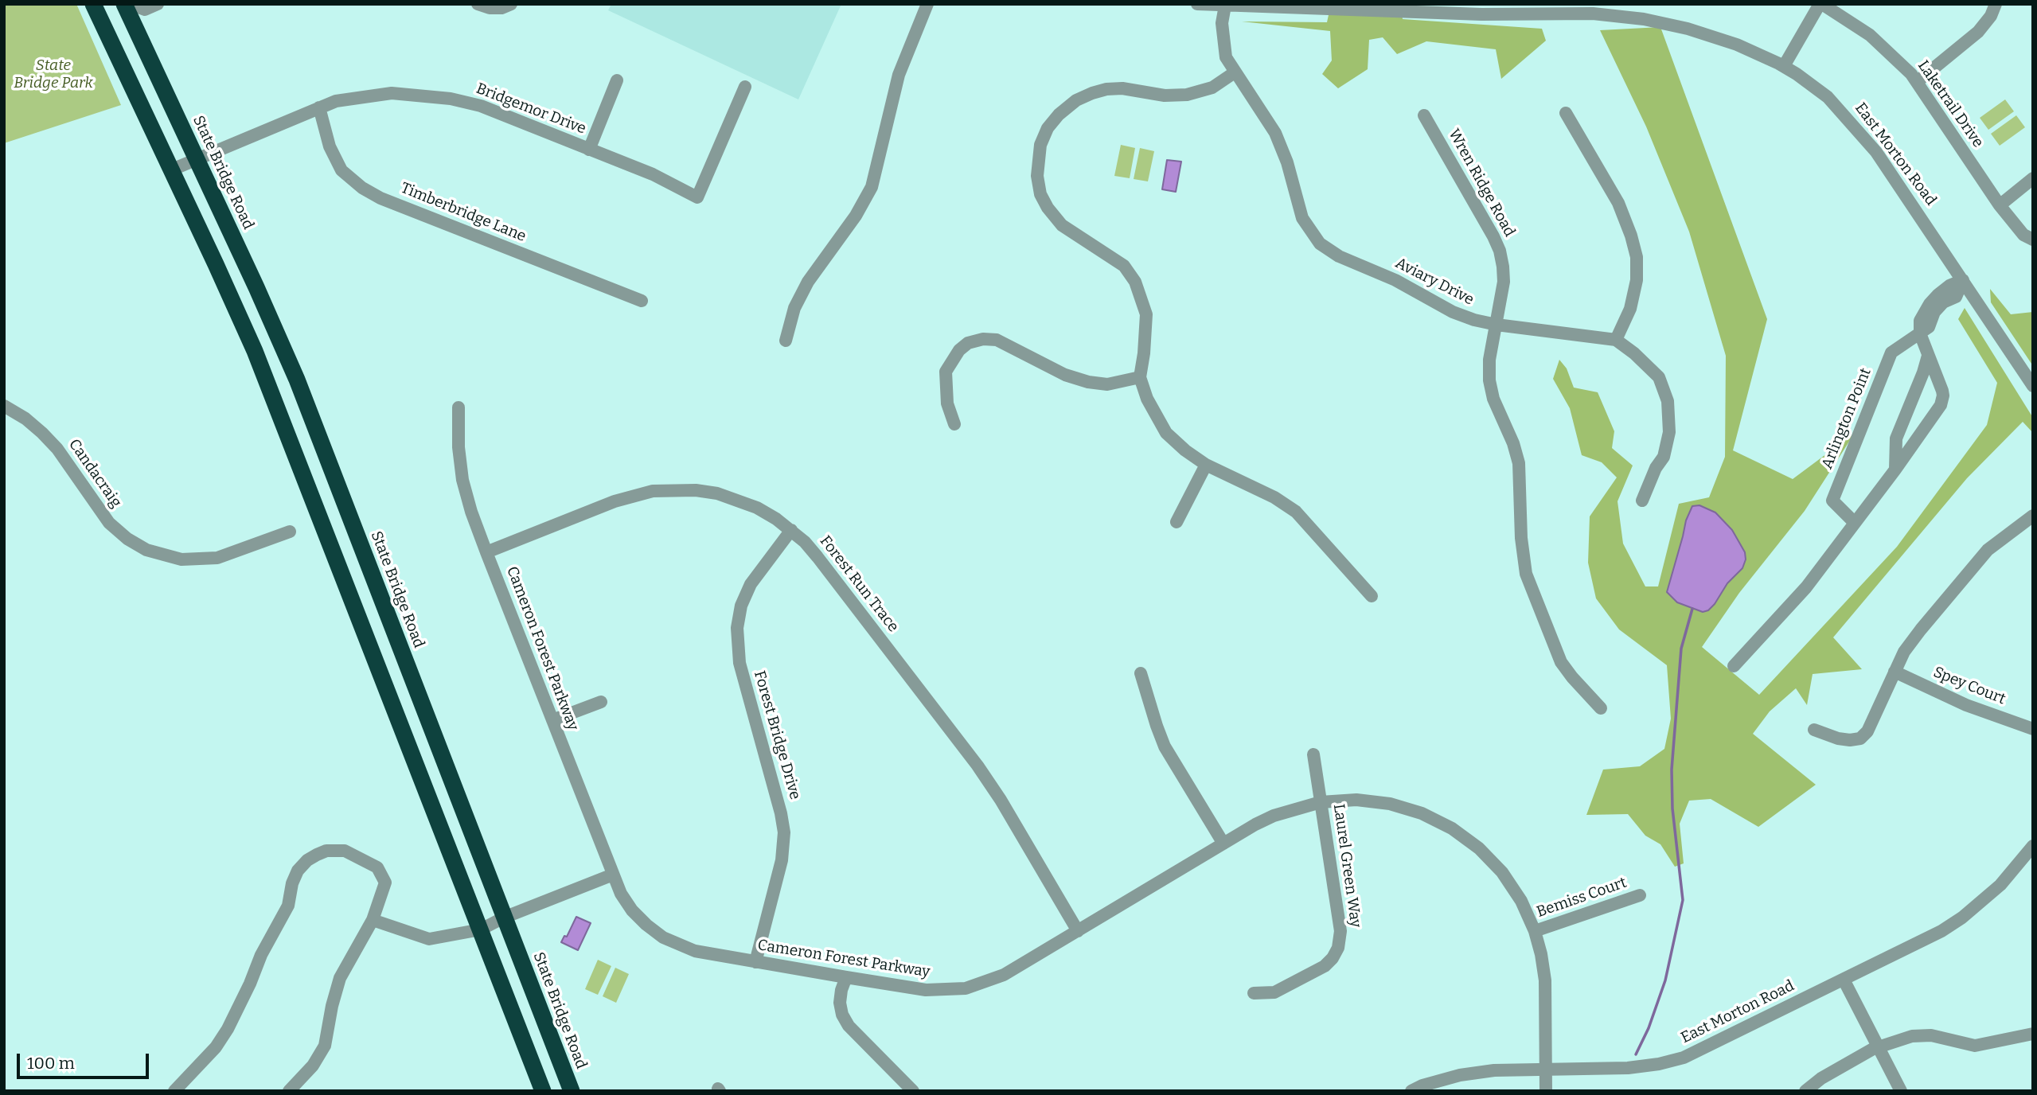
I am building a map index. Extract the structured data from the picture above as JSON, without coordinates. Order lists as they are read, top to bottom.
{
  "streets": {
    "highway": ["State Bridge Road"],
    "street": [
      "Laketrail Drive",
      "Bridgemor Drive",
      "East Morton Road",
      "Wren Ridge Road",
      "Timberbridge Lane",
      "Aviary Drive",
      "Arlington Point",
      "Candacraig",
      "Forest Run Trace",
      "Cameron Forest Parkway",
      "Spey Court",
      "Forest Bridge Drive",
      "Laurel Green Way",
      "Bemiss Court"
    ]
  },
  "crossings": [
    ["Bridgemor Drive", "State Bridge Road"],
    ["Bridgemor Drive", "Timberbridge Lane"],
    ["East Morton Road", "Aviary Drive"],
    ["East Morton Road", "Cameron Forest Parkway"],
    ["Wren Ridge Road", "Aviary Drive"],
    ["Forest Run Trace", "Cameron Forest Parkway"],
    ["Forest Run Trace", "Forest Bridge Drive"],
    ["Cameron Forest Parkway", "Forest Bridge Drive"],
    ["Cameron Forest Parkway", "Laurel Green Way"],
    ["Cameron Forest Parkway", "Bemiss Court"]
  ],
  "parks": ["State Bridge Park"],
  "scale_bar": "100 m"
}
